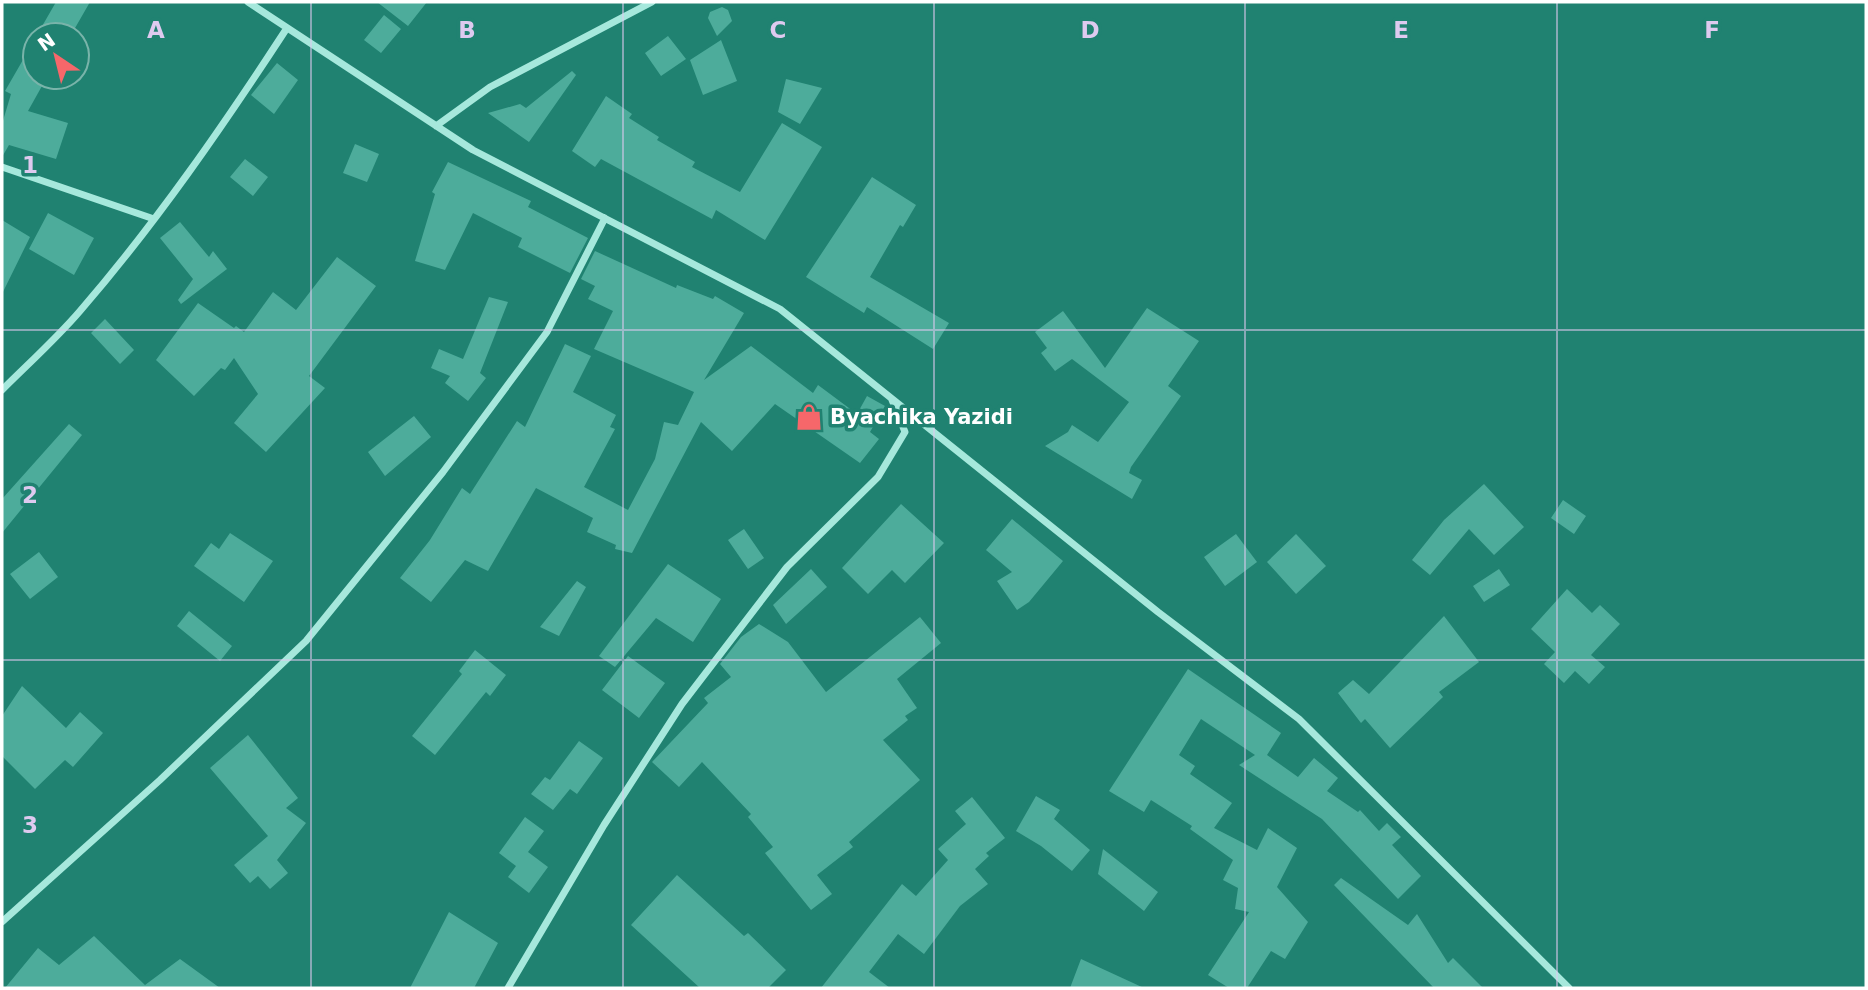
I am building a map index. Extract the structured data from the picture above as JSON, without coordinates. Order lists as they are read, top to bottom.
{
  "places": {
    "shop": ["Byachika Yazidi"]
  },
  "north": "top left",
  "grid": {
    "columns": [
      "A",
      "B",
      "C",
      "D",
      "E",
      "F"
    ],
    "rows": ["1", "2", "3"]
  }
}
